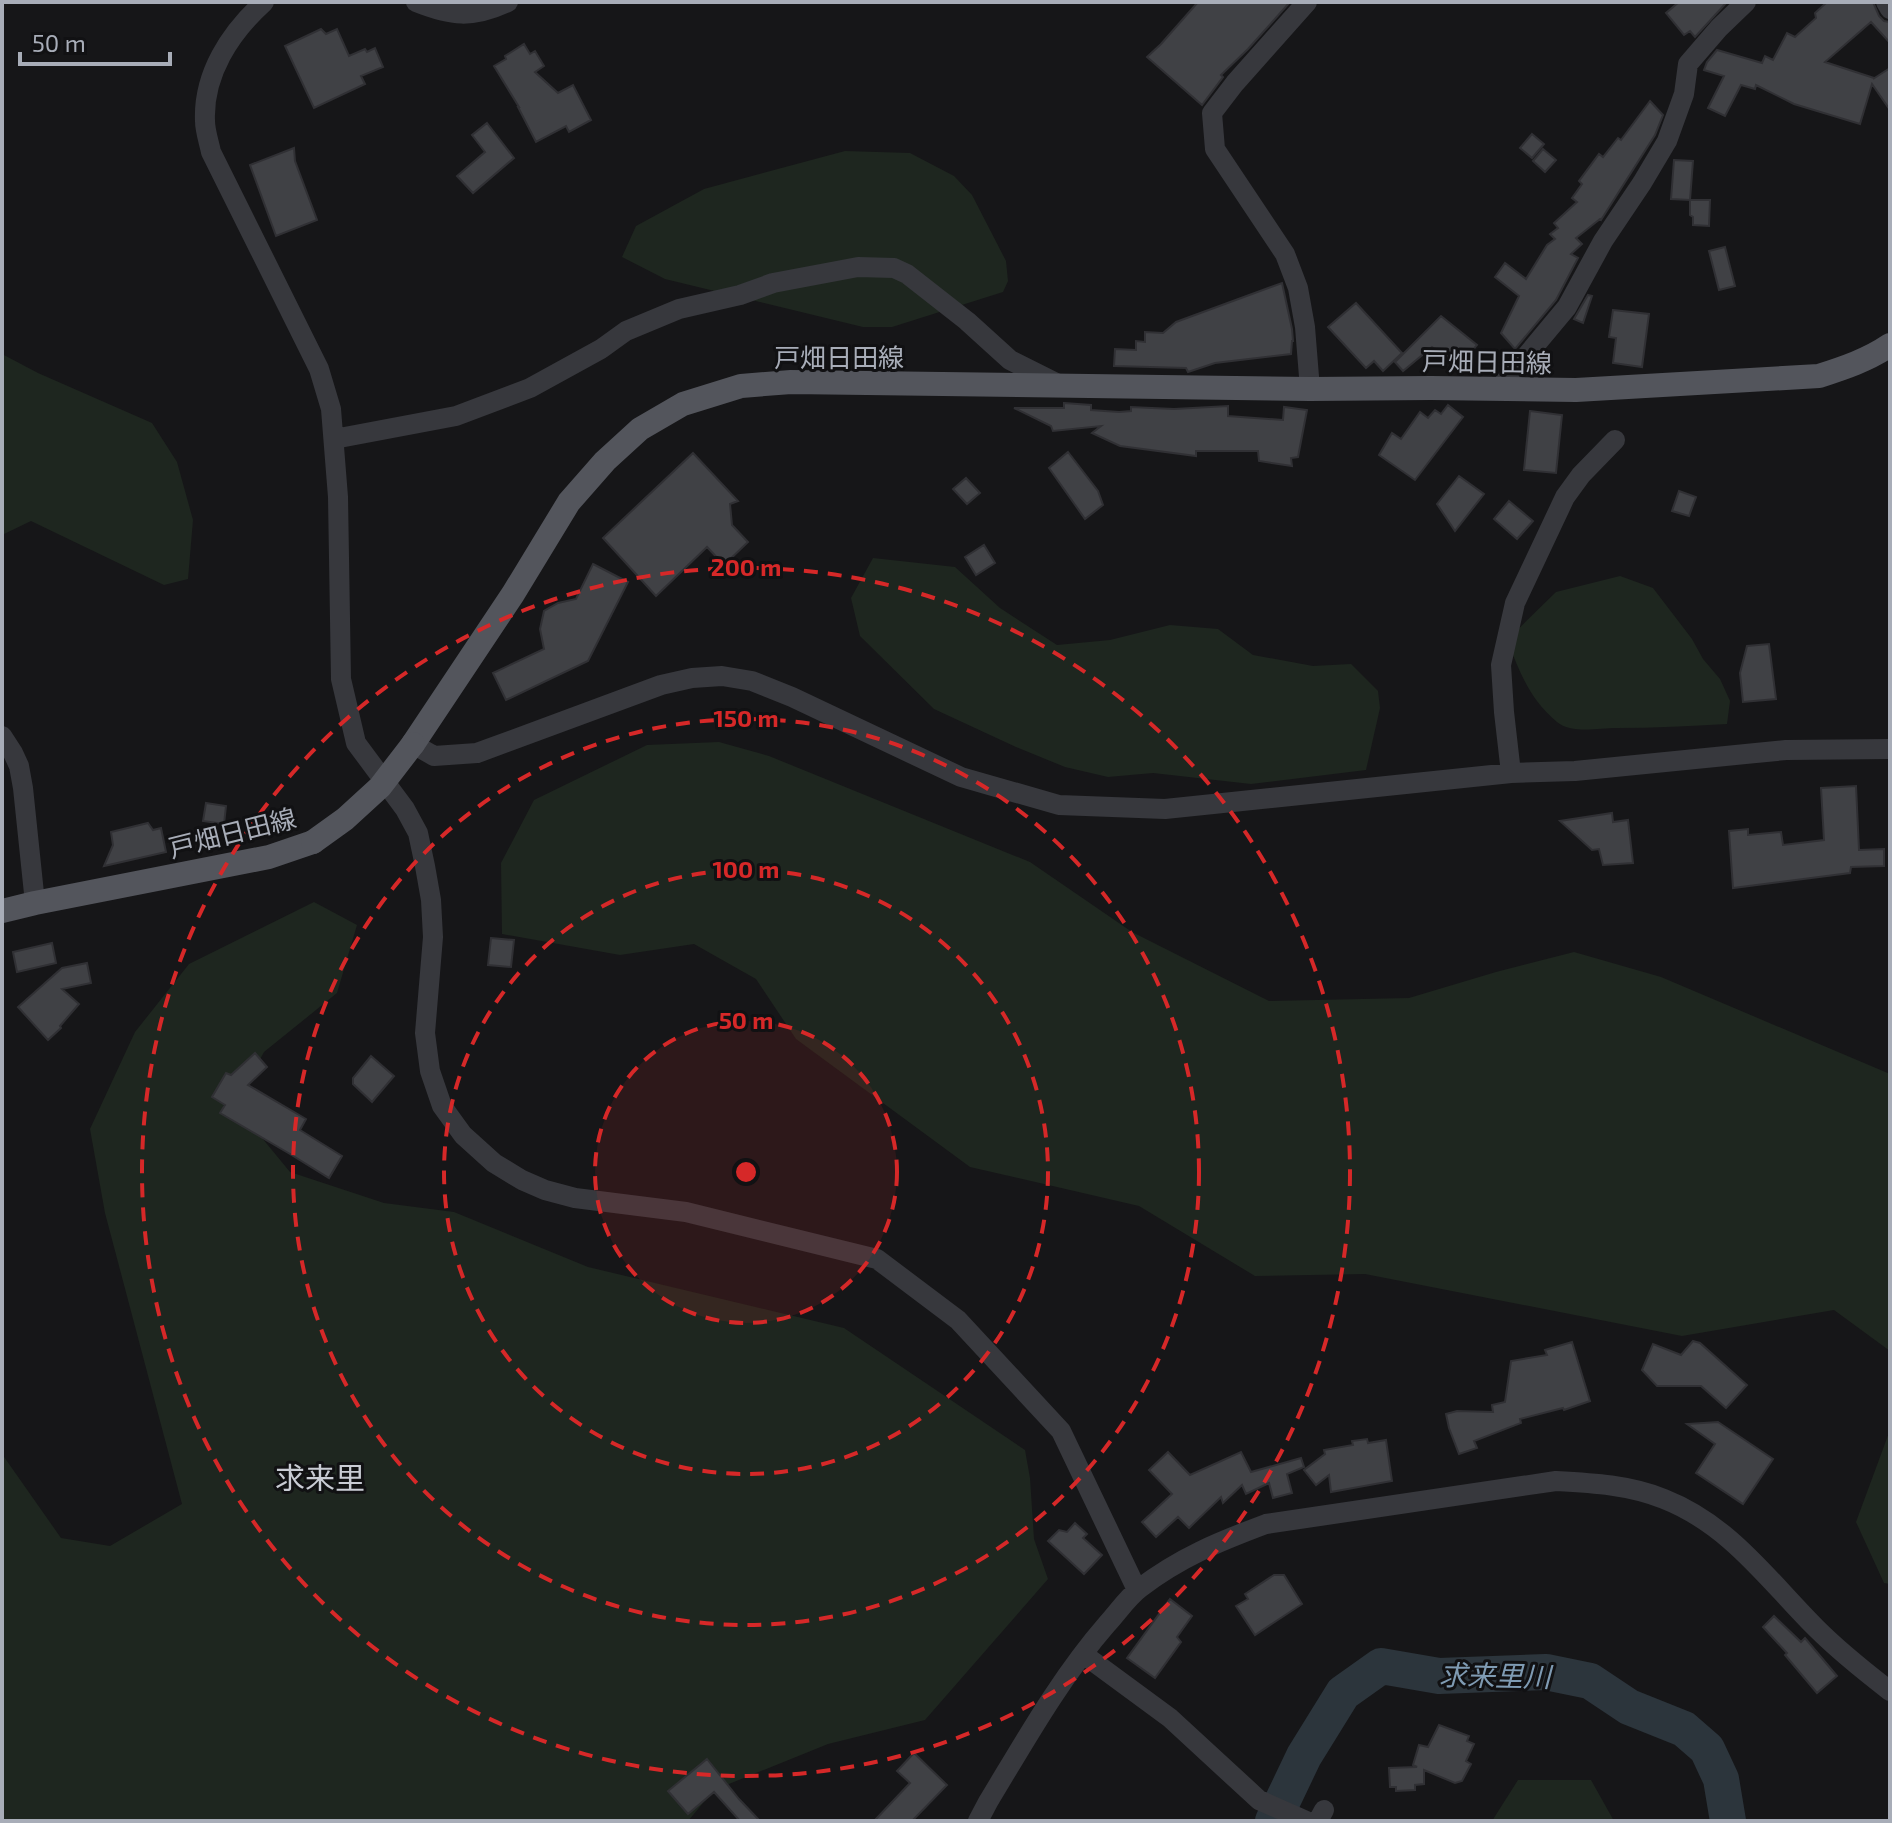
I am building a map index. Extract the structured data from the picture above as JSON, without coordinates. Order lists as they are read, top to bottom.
{
  "streets": {
    "main road": ["戸畑日田線"]
  },
  "districts": ["求来里"],
  "water": ["求来里川"],
  "scale_bar": "50 m",
  "rings": [
    "200 m",
    "150 m",
    "100 m",
    "50 m"
  ]
}
